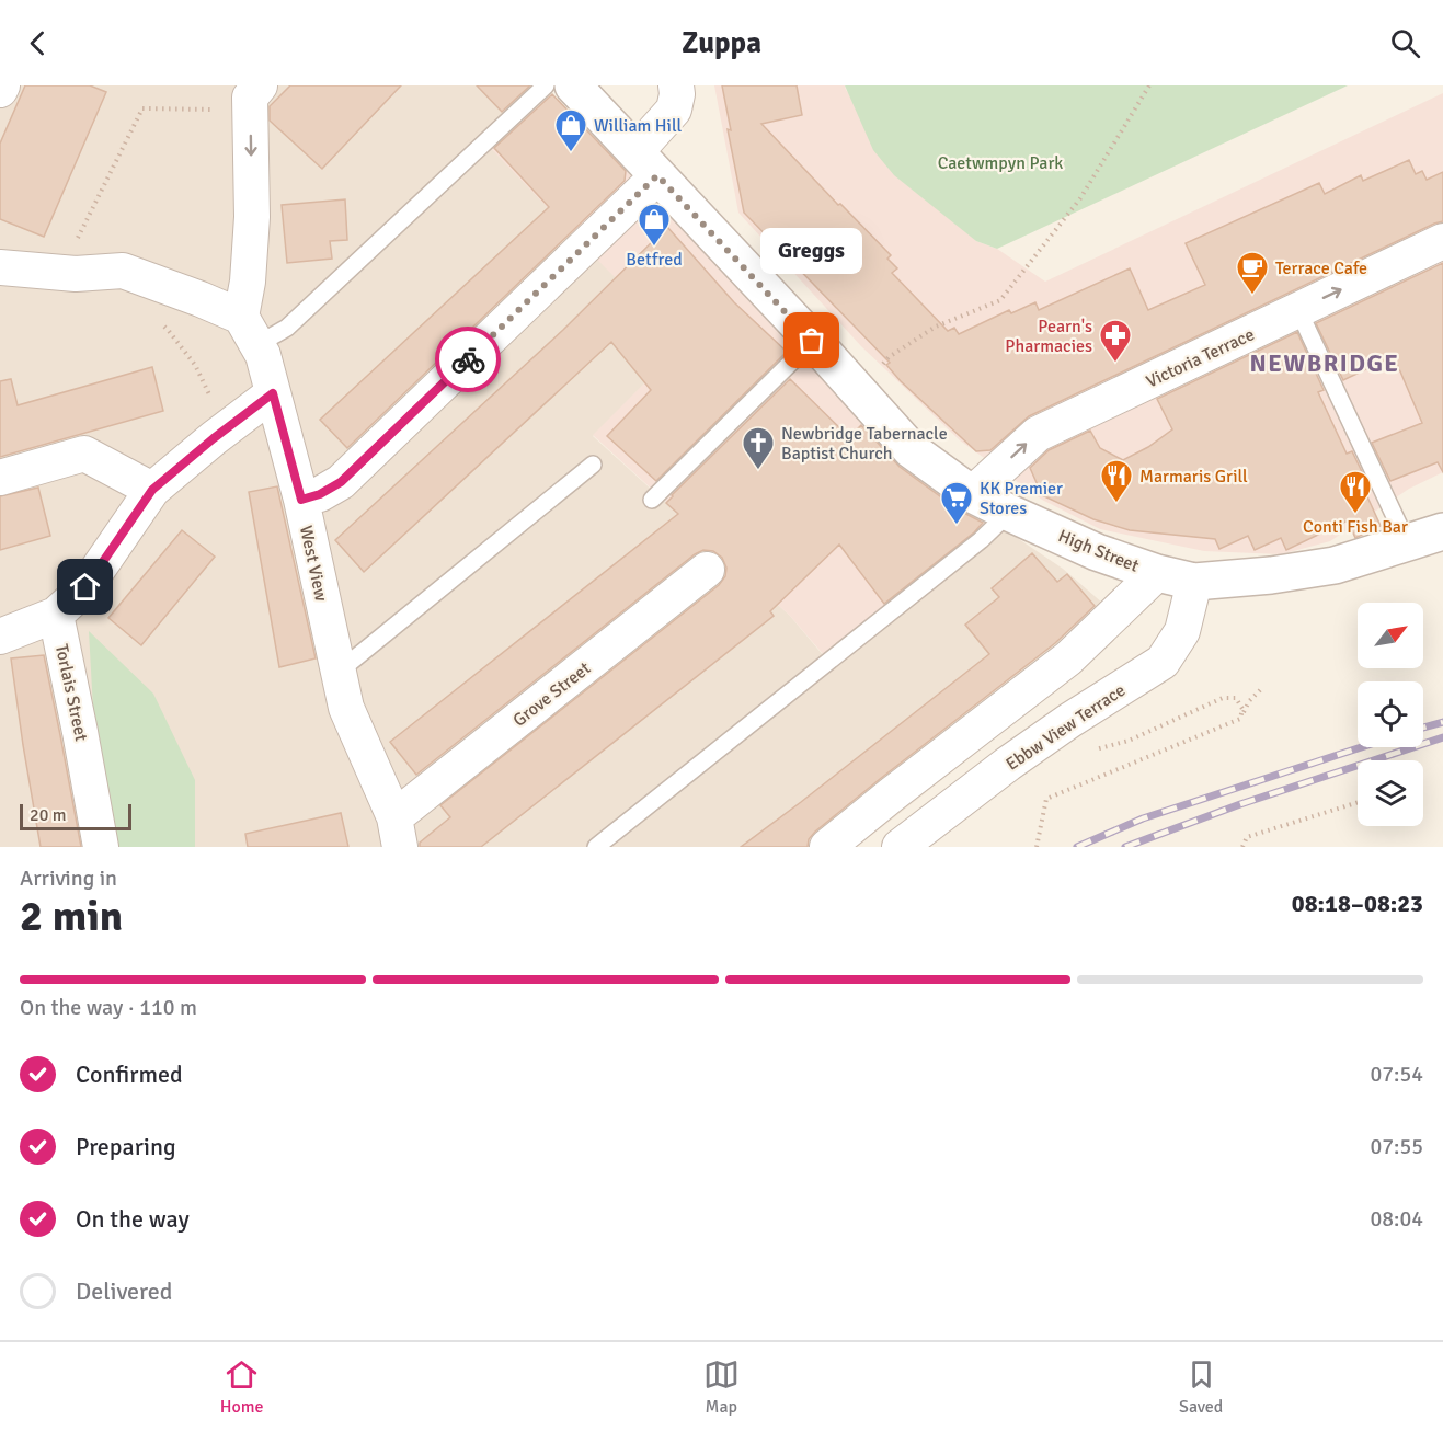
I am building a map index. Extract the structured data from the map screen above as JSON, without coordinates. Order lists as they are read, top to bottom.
{
  "streets": {
    "street": [
      "Victoria Terrace",
      "High Street",
      "West View",
      "Torlais Street",
      "Grove Street",
      "Ebbw View Terrace"
    ]
  },
  "crossings": [
    ["Victoria Terrace", "High Street"],
    ["High Street", "Ebbw View Terrace"],
    ["West View", "Grove Street"]
  ],
  "one_way": ["Victoria Terrace"],
  "districts": ["NEWBRIDGE"],
  "parks": ["Caetwmpyn Park"],
  "places": {
    "shop": ["William Hill", "Betfred"],
    "cafe": ["Terrace Cafe"],
    "other": ["Greggs"],
    "pharmacy": ["Pearn's Pharmacies"],
    "church": ["Newbridge Tabernacle Baptist Church"],
    "restaurant": ["Marmaris Grill", "Conti Fish Bar"],
    "supermarket": ["KK Premier Stores"]
  },
  "scale_bar": "20 m",
  "north": "top right",
  "page": {
    "header": "Zuppa",
    "bubble": "Greggs",
    "scale": "20 m",
    "heading": ["2 min", "Arriving in", "08:18–08:23"],
    "bar": "On the way · 110 m",
    "list": [
      ["Confirmed", "07:54"],
      ["Preparing", "07:55"],
      ["On the way", "08:04"],
      "Delivered"
    ],
    "tabs": ["Home", "Map", "Saved"]
  }
}
